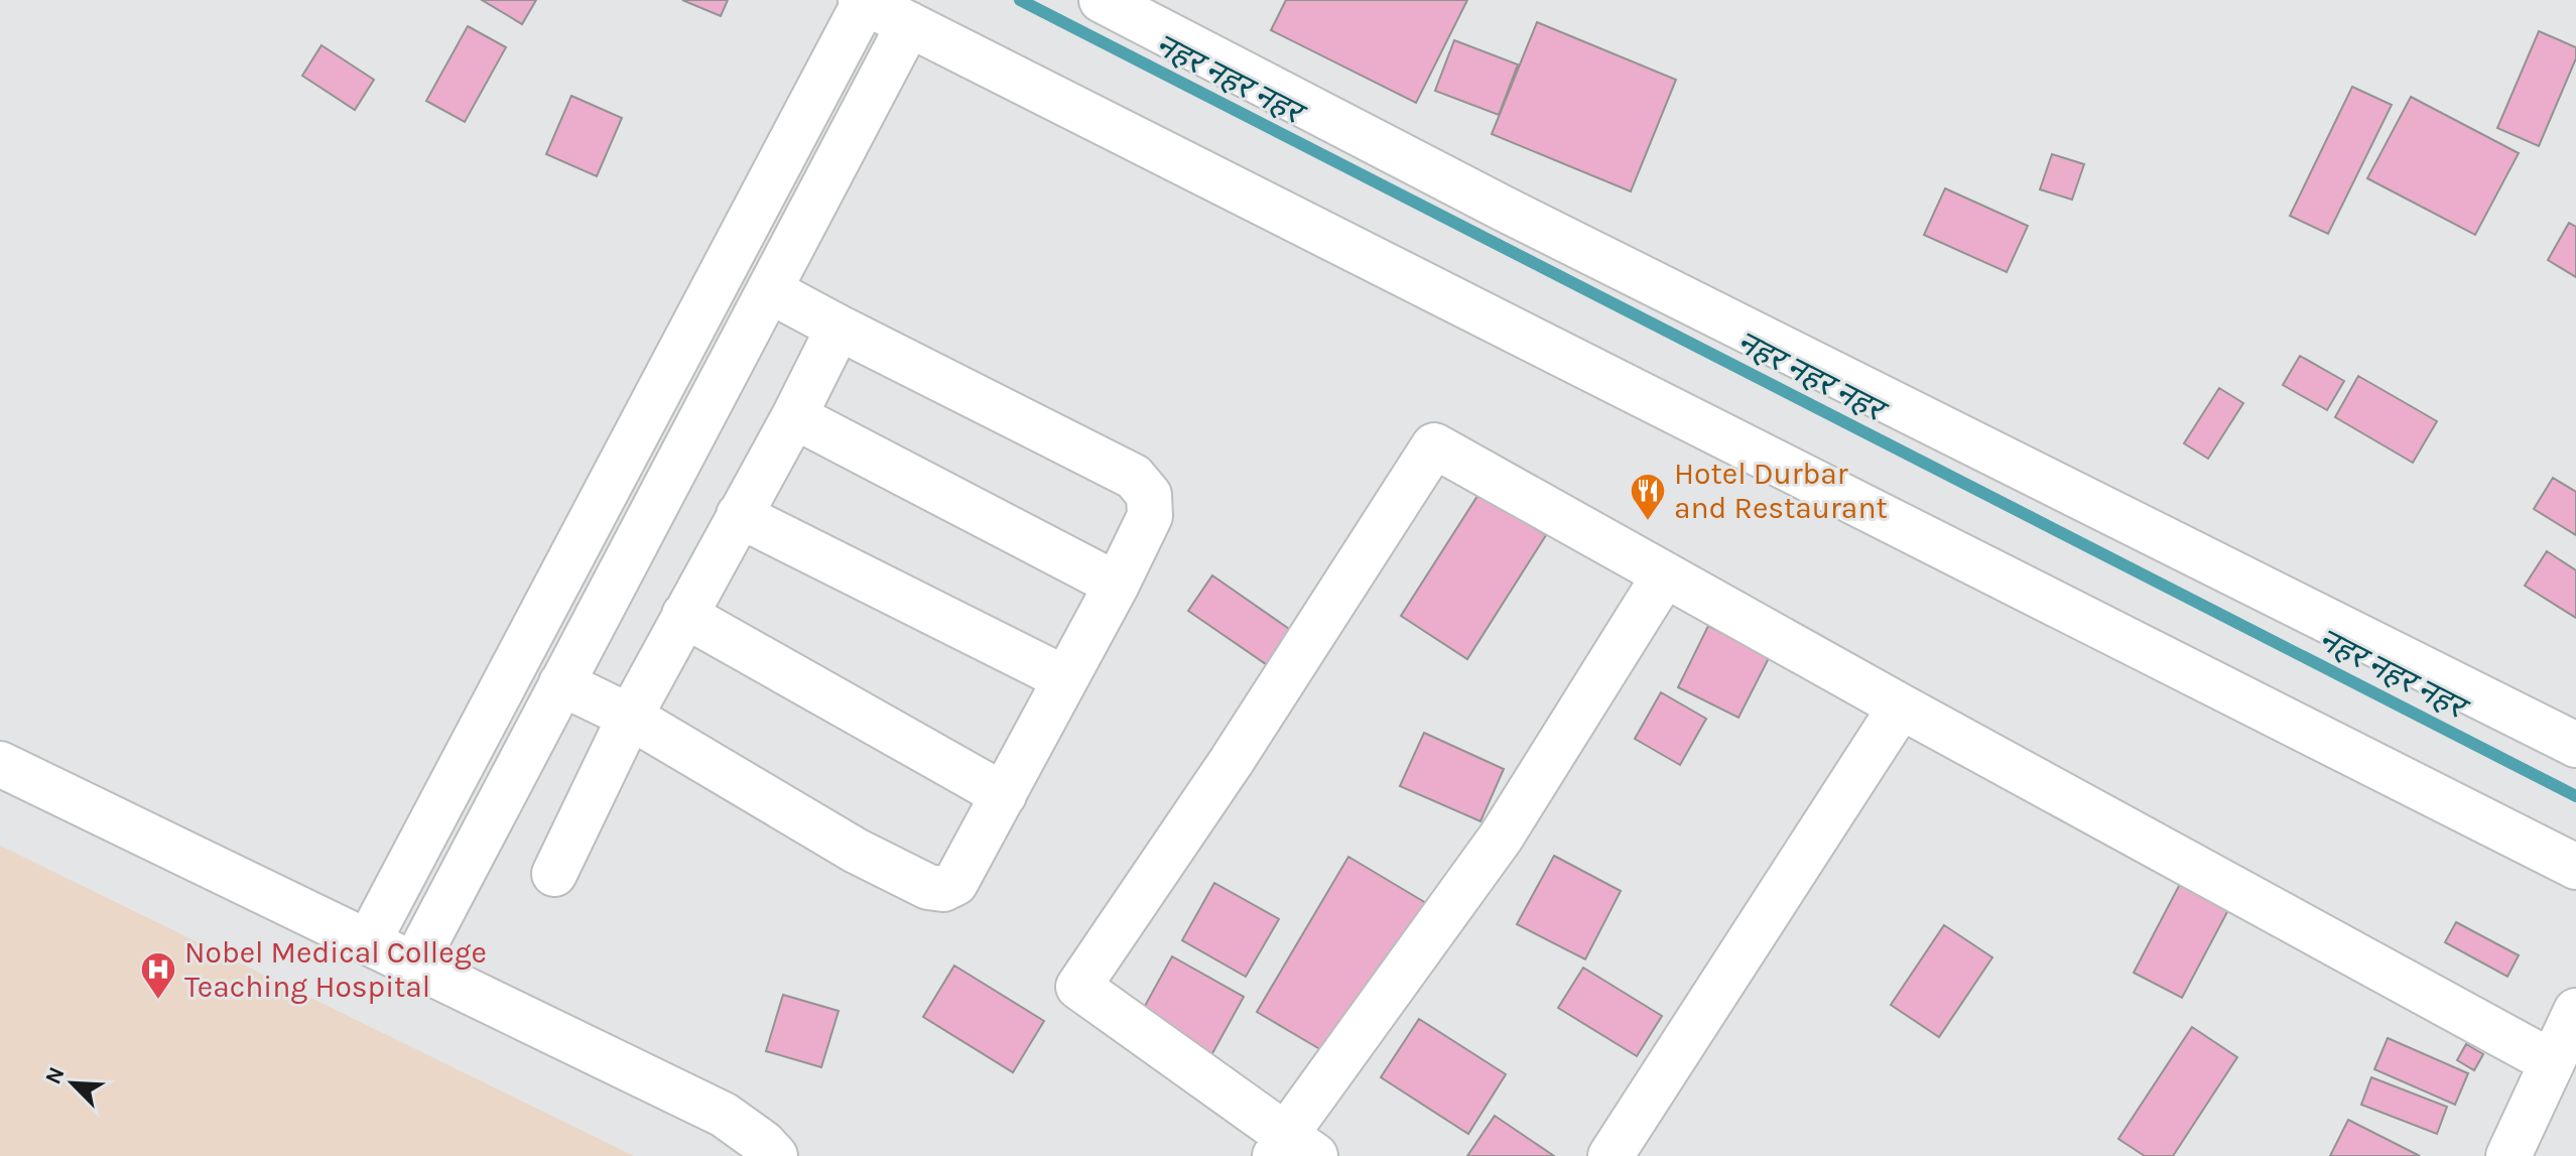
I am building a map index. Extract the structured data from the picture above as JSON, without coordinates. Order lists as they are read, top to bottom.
{
  "water": ["नहर नहर नहर"],
  "places": {
    "restaurant": ["Hotel Durbar and Restaurant"],
    "hospital": ["Nobel Medical College Teaching Hospital"]
  },
  "north": "top left"
}
